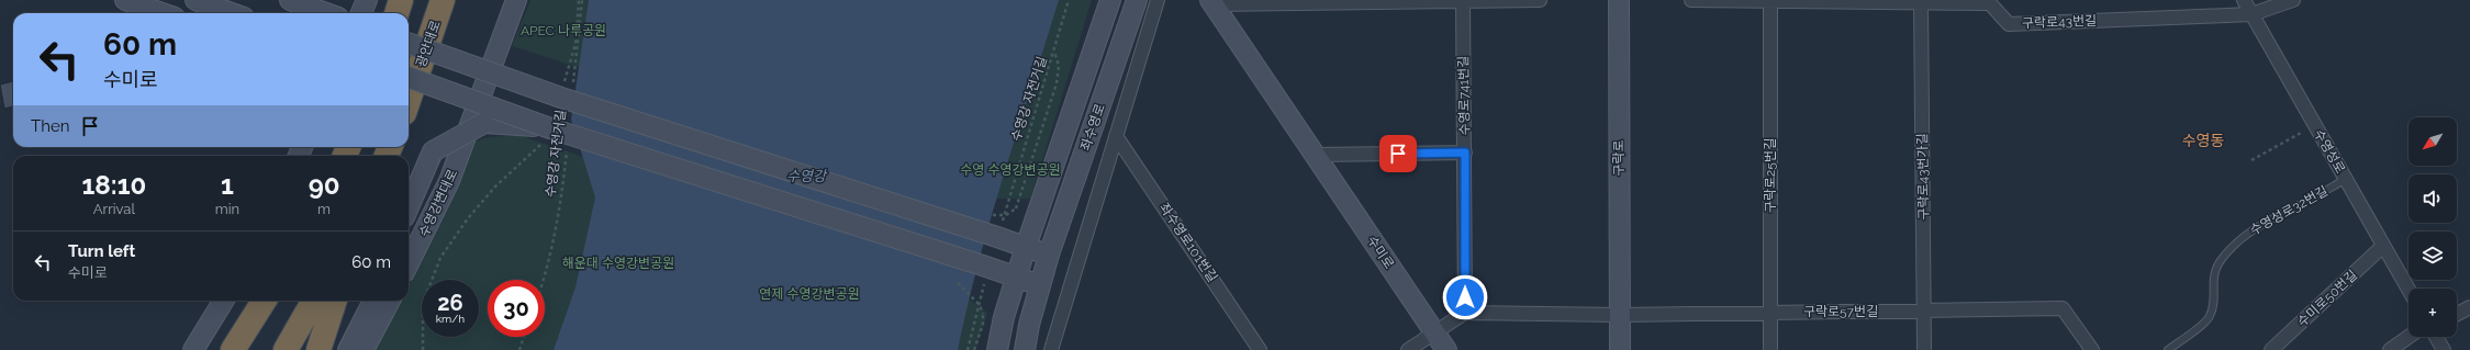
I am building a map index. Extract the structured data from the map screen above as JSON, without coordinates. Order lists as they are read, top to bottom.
{
  "streets": {
    "highway": ["광안대로"],
    "main road": [
      "좌수영로",
      "구락로",
      "수영강변대로",
      "수미로"
    ],
    "street": [
      "구락로43번길",
      "수영로741번길",
      "수영성로",
      "구락로25번길",
      "구락로43번가길",
      "좌수영로101번길",
      "수미로50번길",
      "구락로57번길"
    ],
    "lane": ["수영성로32번길"],
    "path": ["수영강 자전거길"]
  },
  "crossings": [
    ["구락로43번길", "수영성로"],
    ["구락로43번길", "구락로25번길"],
    ["구락로43번길", "구락로43번가길"],
    ["수영성로", "수영성로32번길"],
    ["수영성로", "수미로50번길"],
    ["구락로", "구락로57번길"],
    ["구락로25번길", "구락로57번길"],
    ["구락로43번가길", "구락로57번길"]
  ],
  "districts": ["수영동"],
  "water": ["수영강"],
  "parks": [
    "APEC 나루공원",
    "수영 수영강변공원",
    "해운대 수영강변공원",
    "연제 수영강변공원"
  ],
  "north": "bottom left",
  "page": {
    "turn": ["60 m", "수미로"],
    "then": "Then",
    "map_buttons": "+",
    "eta": [
      "18:10",
      "Arrival",
      "1",
      "min",
      "90",
      "m"
    ],
    "list": [
      {
        "name": "Turn left",
        "note": "수미로",
        "value": "60 m"
      }
    ],
    "speed": "26 km/h",
    "limit": "30"
  }
}
